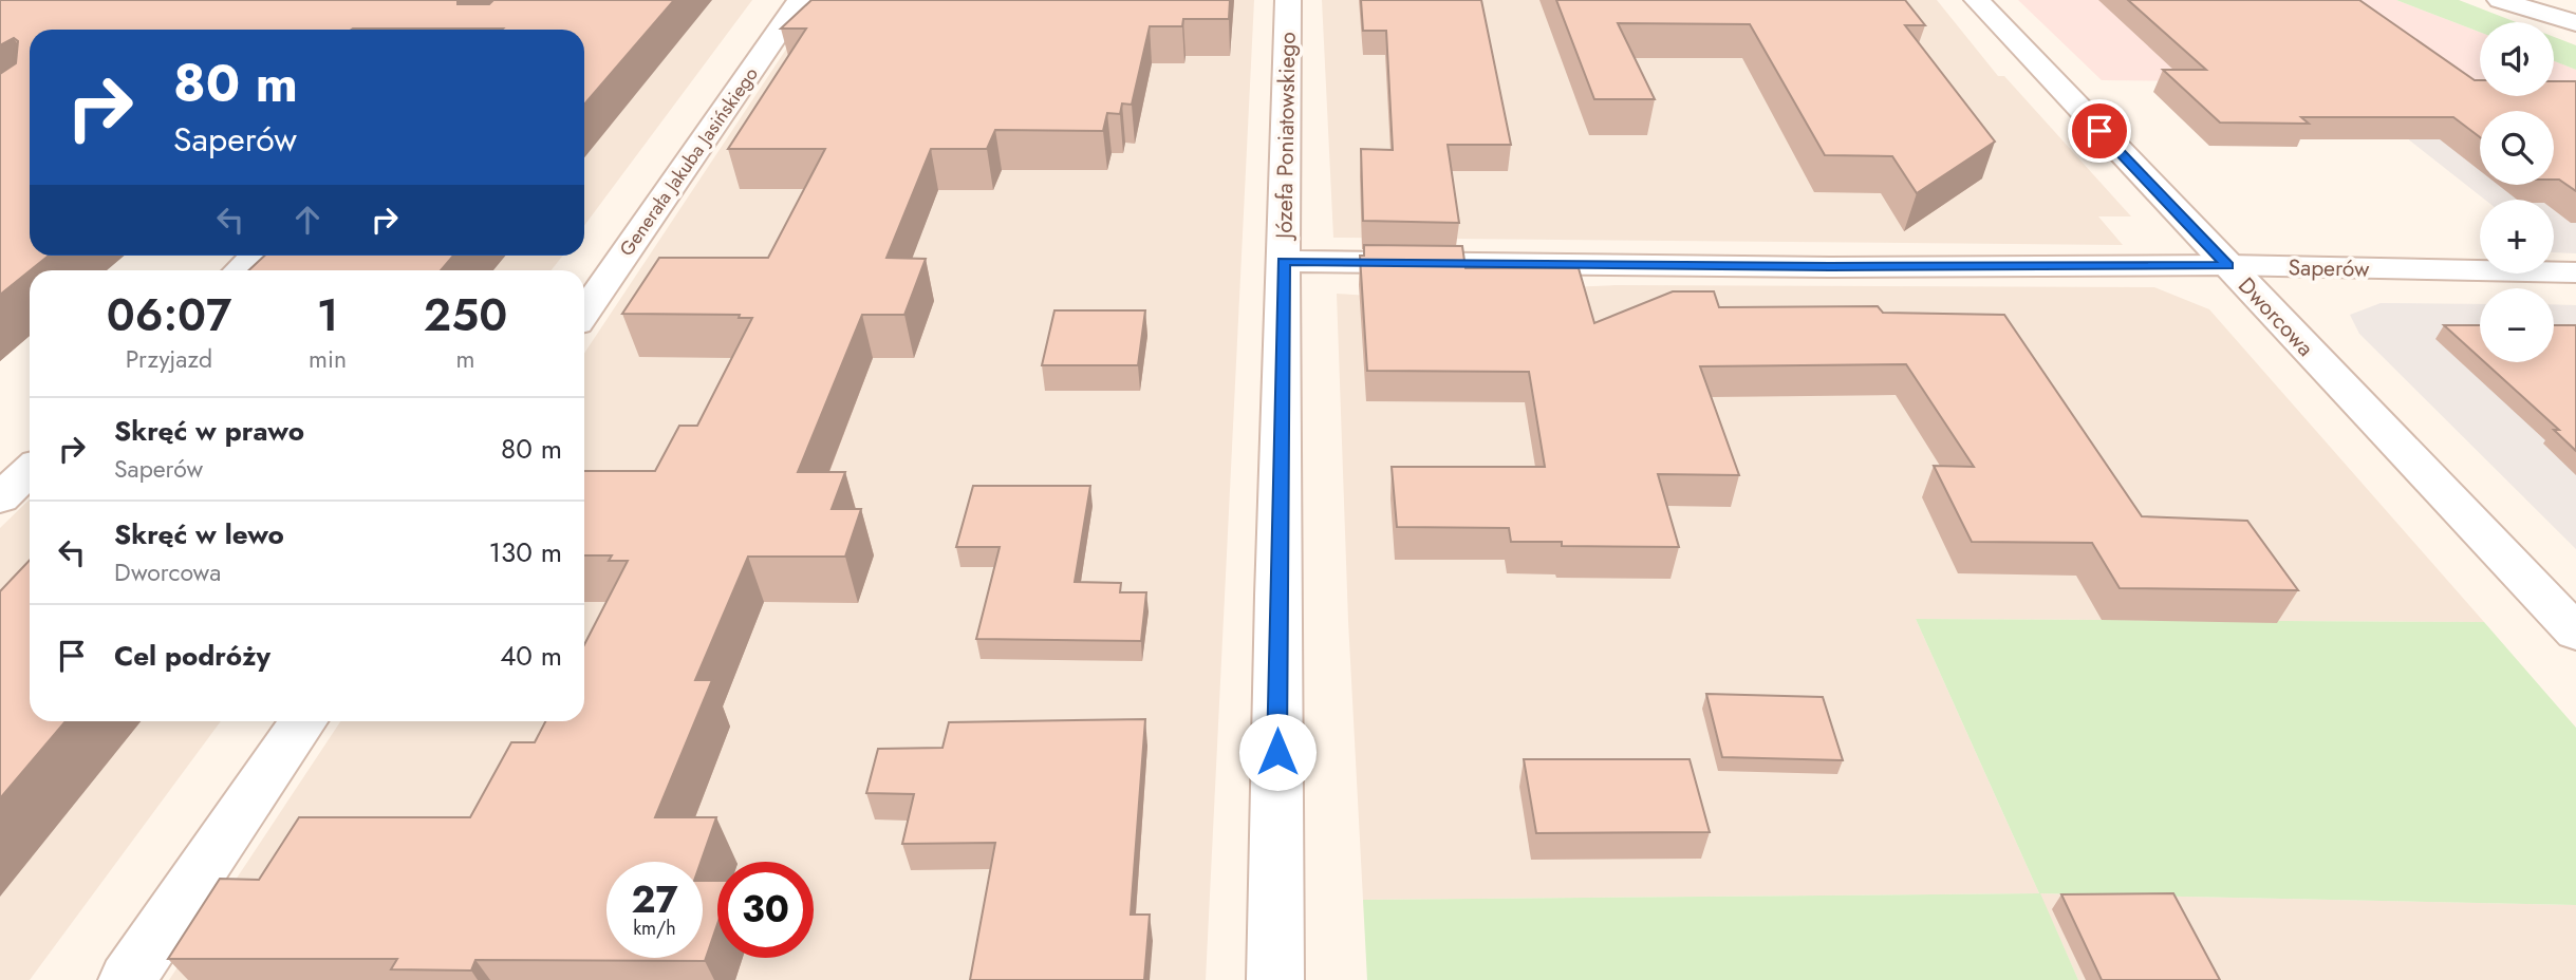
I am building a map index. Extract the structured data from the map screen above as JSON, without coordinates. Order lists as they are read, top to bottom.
{
  "streets": {
    "street": [
      "Józefa Poniatowskiego",
      "Generała Jakuba Jasińskiego",
      "Saperów",
      "Dworcowa"
    ]
  },
  "crossings": [
    ["Józefa Poniatowskiego", "Saperów"],
    ["Saperów", "Dworcowa"]
  ],
  "page": {
    "map_buttons": ["+", "−"],
    "turn": ["80 m", "Saperów"],
    "eta": [
      "06:07",
      "Przyjazd",
      "1",
      "min",
      "250",
      "m"
    ],
    "list": [
      {
        "name": "Skręć w prawo",
        "note": "Saperów",
        "value": "80 m"
      },
      {
        "name": "Skręć w lewo",
        "note": "Dworcowa",
        "value": "130 m"
      },
      {
        "name": "Cel podróży",
        "value": "40 m"
      }
    ],
    "speed": "27 km/h",
    "limit": "30"
  }
}
